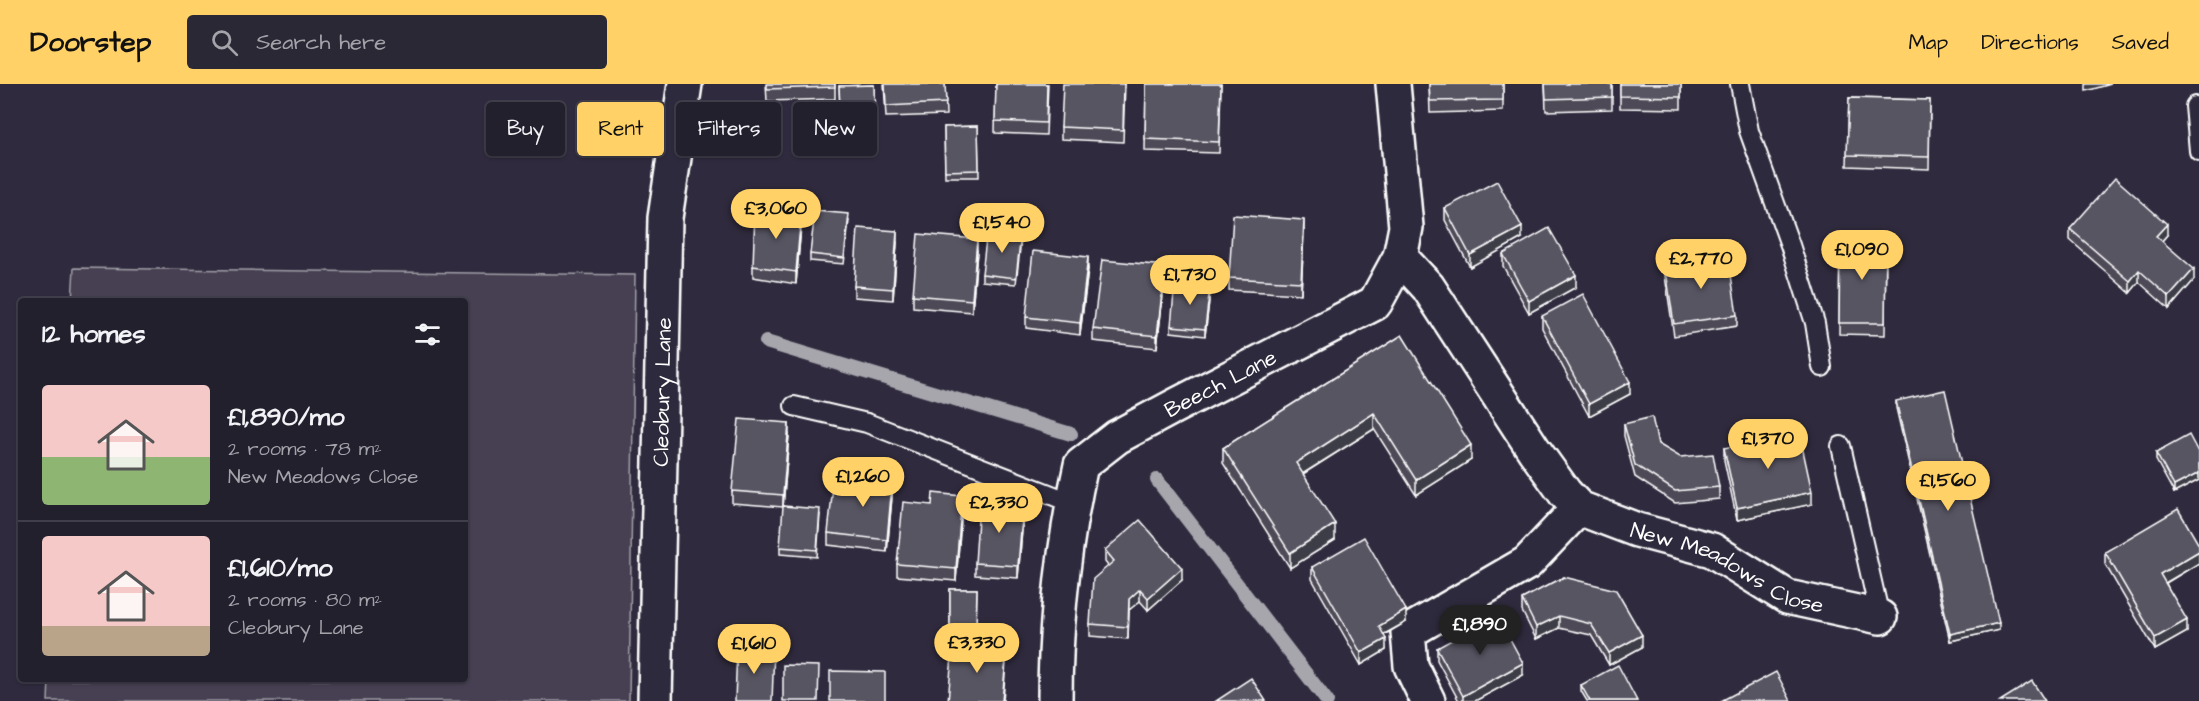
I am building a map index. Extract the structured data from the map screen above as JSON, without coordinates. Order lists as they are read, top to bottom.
{
  "streets": {
    "street": ["Beech Lane", "Cleobury Lane", "New Meadows Close"]
  },
  "crossings": [
    ["Beech Lane", "New Meadows Close"]
  ],
  "page": {
    "header": "Doorstep",
    "search": "Search here",
    "nav": ["Map", "Directions", "Saved"],
    "chip": [
      "Buy",
      "Rent",
      "Filters",
      "New"
    ],
    "price": [
      "£3,060",
      "£1,540",
      "£1,090",
      "£2,770",
      "£1,730",
      "£1,370",
      "£1,260",
      "£1,560",
      "£2,330",
      "£1,890",
      "£3,330",
      "£1,610"
    ],
    "heading": "12 homes",
    "list": [
      {
        "name": "£1,890/mo",
        "note": "2 rooms · 78 m² · New Meadows Close"
      },
      {
        "name": "£1,610/mo",
        "note": "2 rooms · 80 m² · Cleobury Lane"
      }
    ]
  }
}
